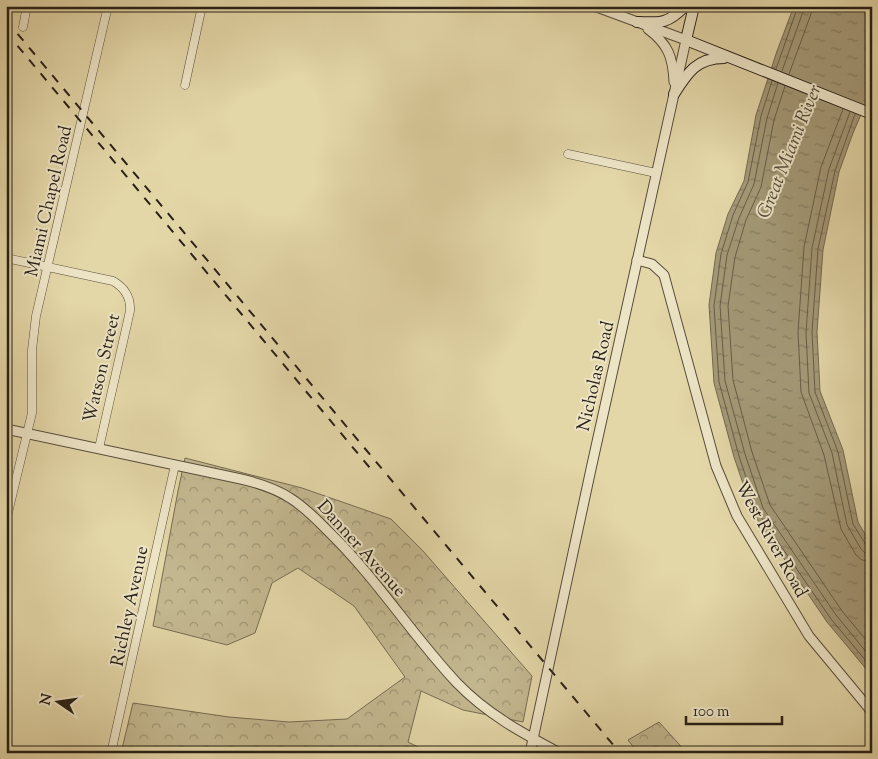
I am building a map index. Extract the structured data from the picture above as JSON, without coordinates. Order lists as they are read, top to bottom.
{
  "streets": {
    "main road": ["Nicholas Road"],
    "street": [
      "Miami Chapel Road",
      "Watson Street",
      "West River Road",
      "Danner Avenue",
      "Richley Avenue"
    ]
  },
  "crossings": [
    ["Miami Chapel Road", "Watson Street"],
    ["Miami Chapel Road", "Danner Avenue"],
    ["Watson Street", "Danner Avenue"],
    ["Nicholas Road", "West River Road"],
    ["Nicholas Road", "Danner Avenue"],
    ["Danner Avenue", "Richley Avenue"]
  ],
  "water": ["Great Miami River"],
  "scale_bar": "100 m",
  "north": "left"
}
